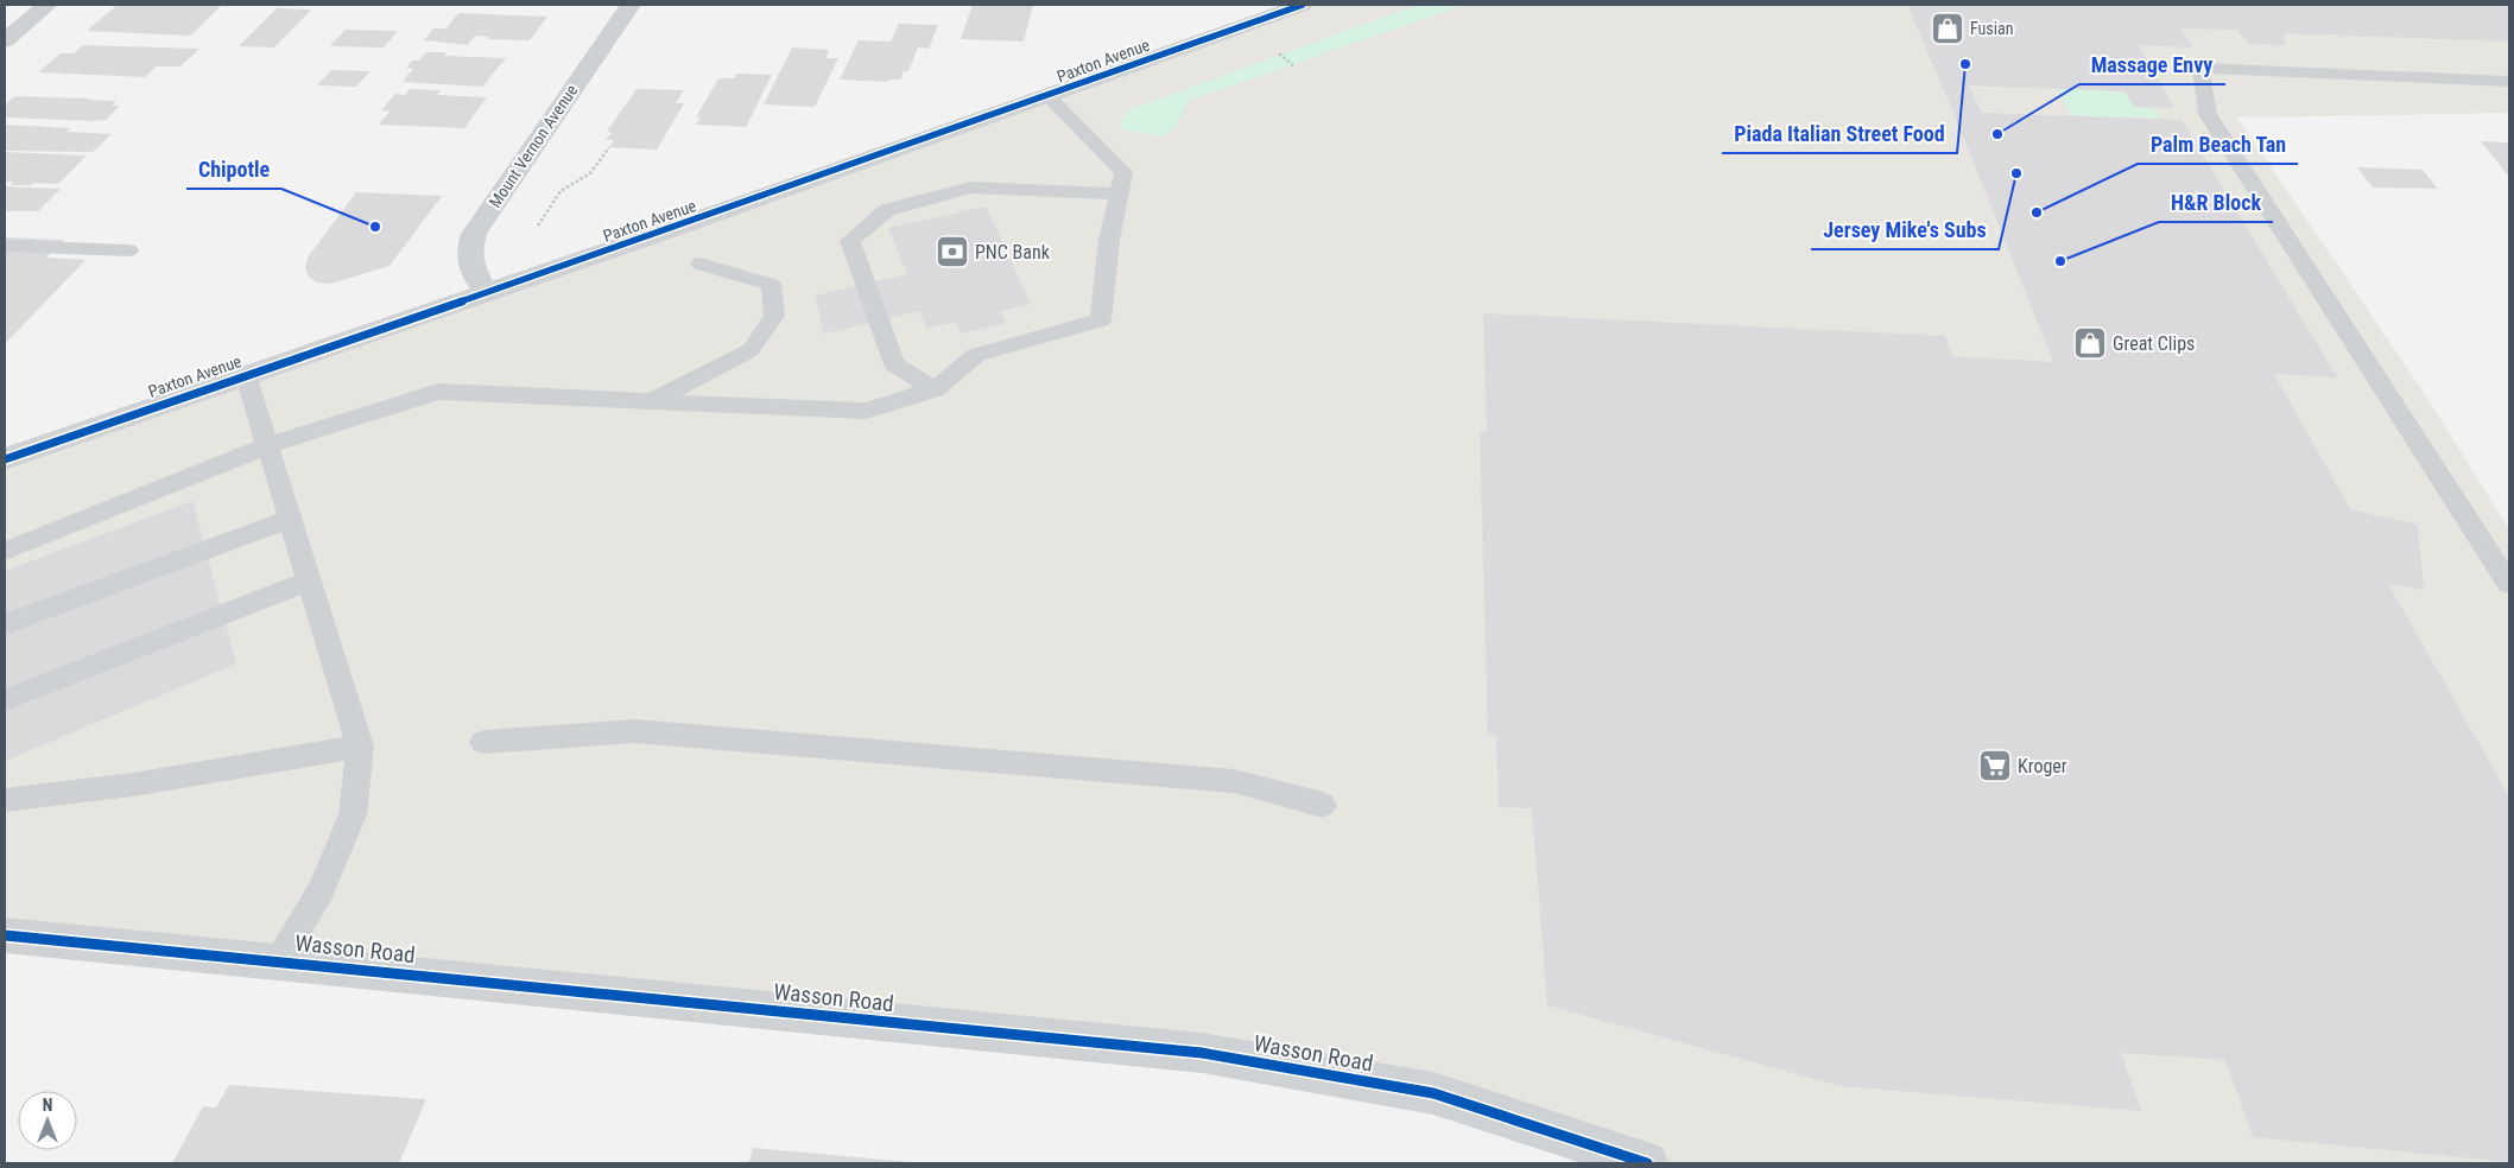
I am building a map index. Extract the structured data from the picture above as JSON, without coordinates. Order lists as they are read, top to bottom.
{
  "streets": {
    "street": ["Paxton Avenue", "Mount Vernon Avenue", "Wasson Road"]
  },
  "crossings": [
    ["Paxton Avenue", "Mount Vernon Avenue"]
  ],
  "places": {
    "shop": ["Fusian", "Great Clips"],
    "other": [
      "Piada Italian Street Food",
      "Massage Envy",
      "Jersey Mike's Subs",
      "Palm Beach Tan",
      "Chipotle",
      "H&R Block"
    ],
    "bank": ["PNC Bank"],
    "supermarket": ["Kroger"]
  },
  "north": "top"
}
